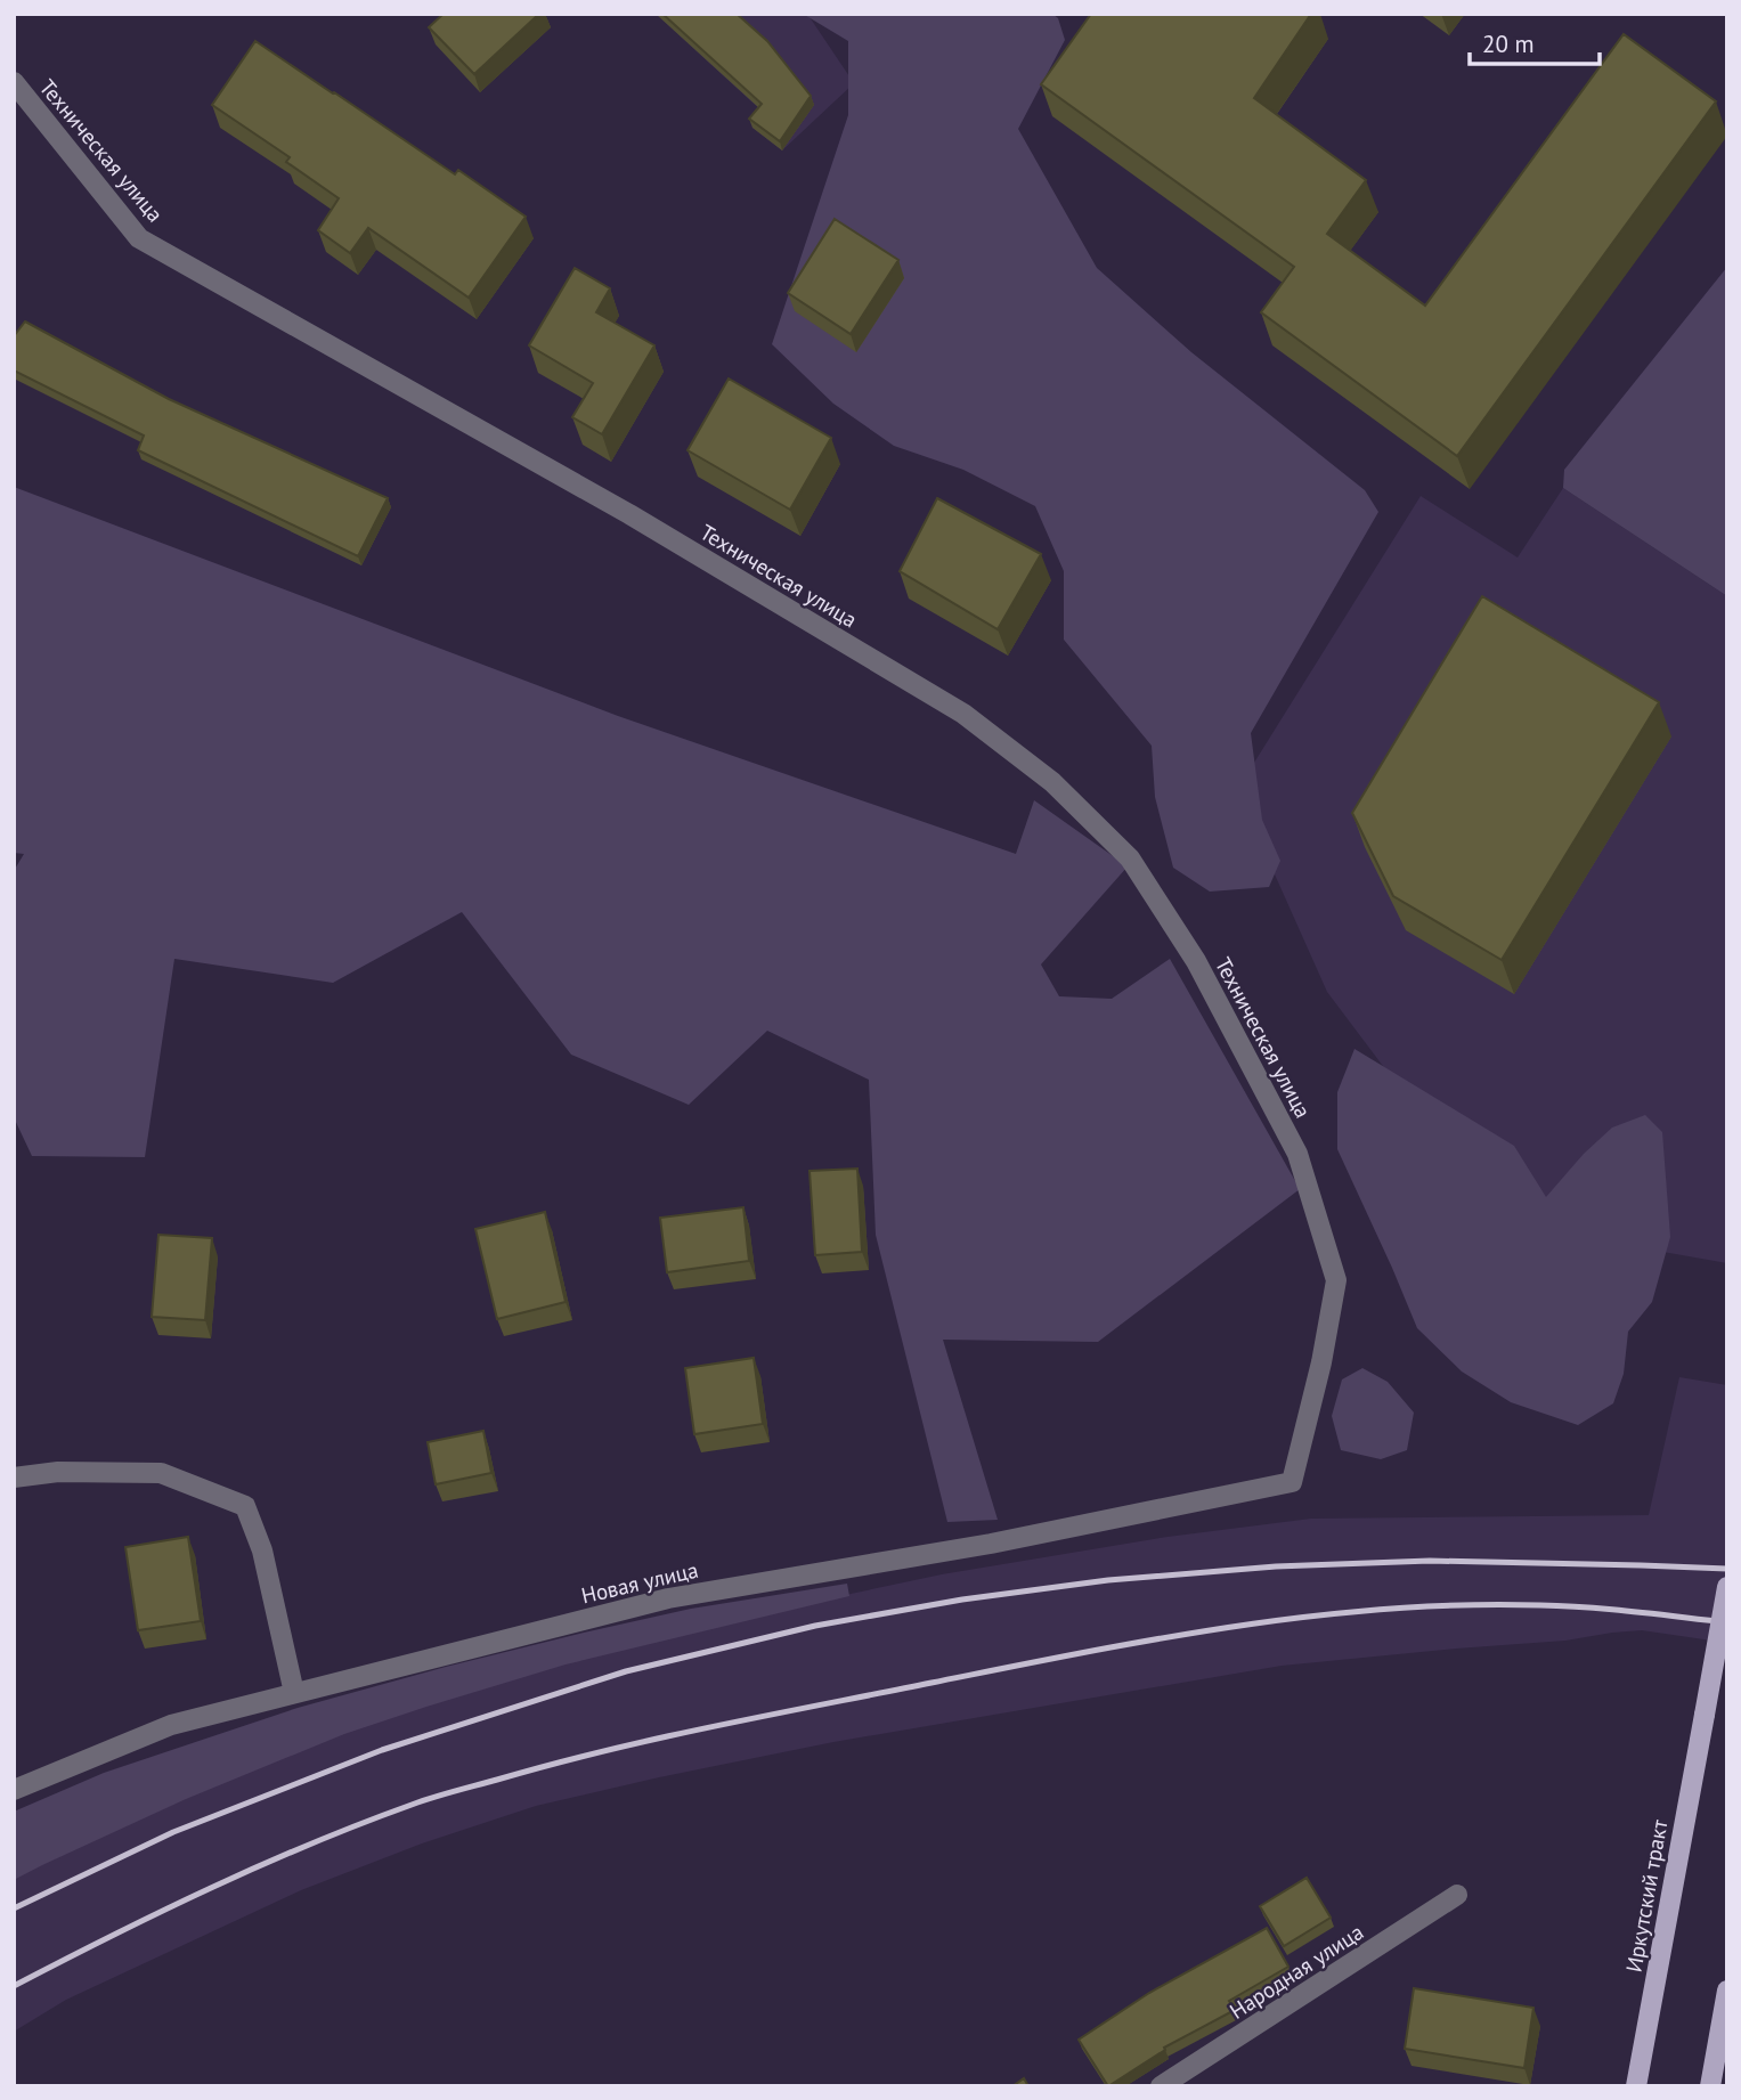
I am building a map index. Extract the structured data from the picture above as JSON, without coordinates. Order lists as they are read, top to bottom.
{
  "streets": {
    "main road": ["Иркутский тракт"],
    "street": ["Техническая улица", "Новая улица", "Народная улица"]
  },
  "crossings": [
    ["Техническая улица", "Новая улица"]
  ],
  "scale_bar": "20 m"
}
